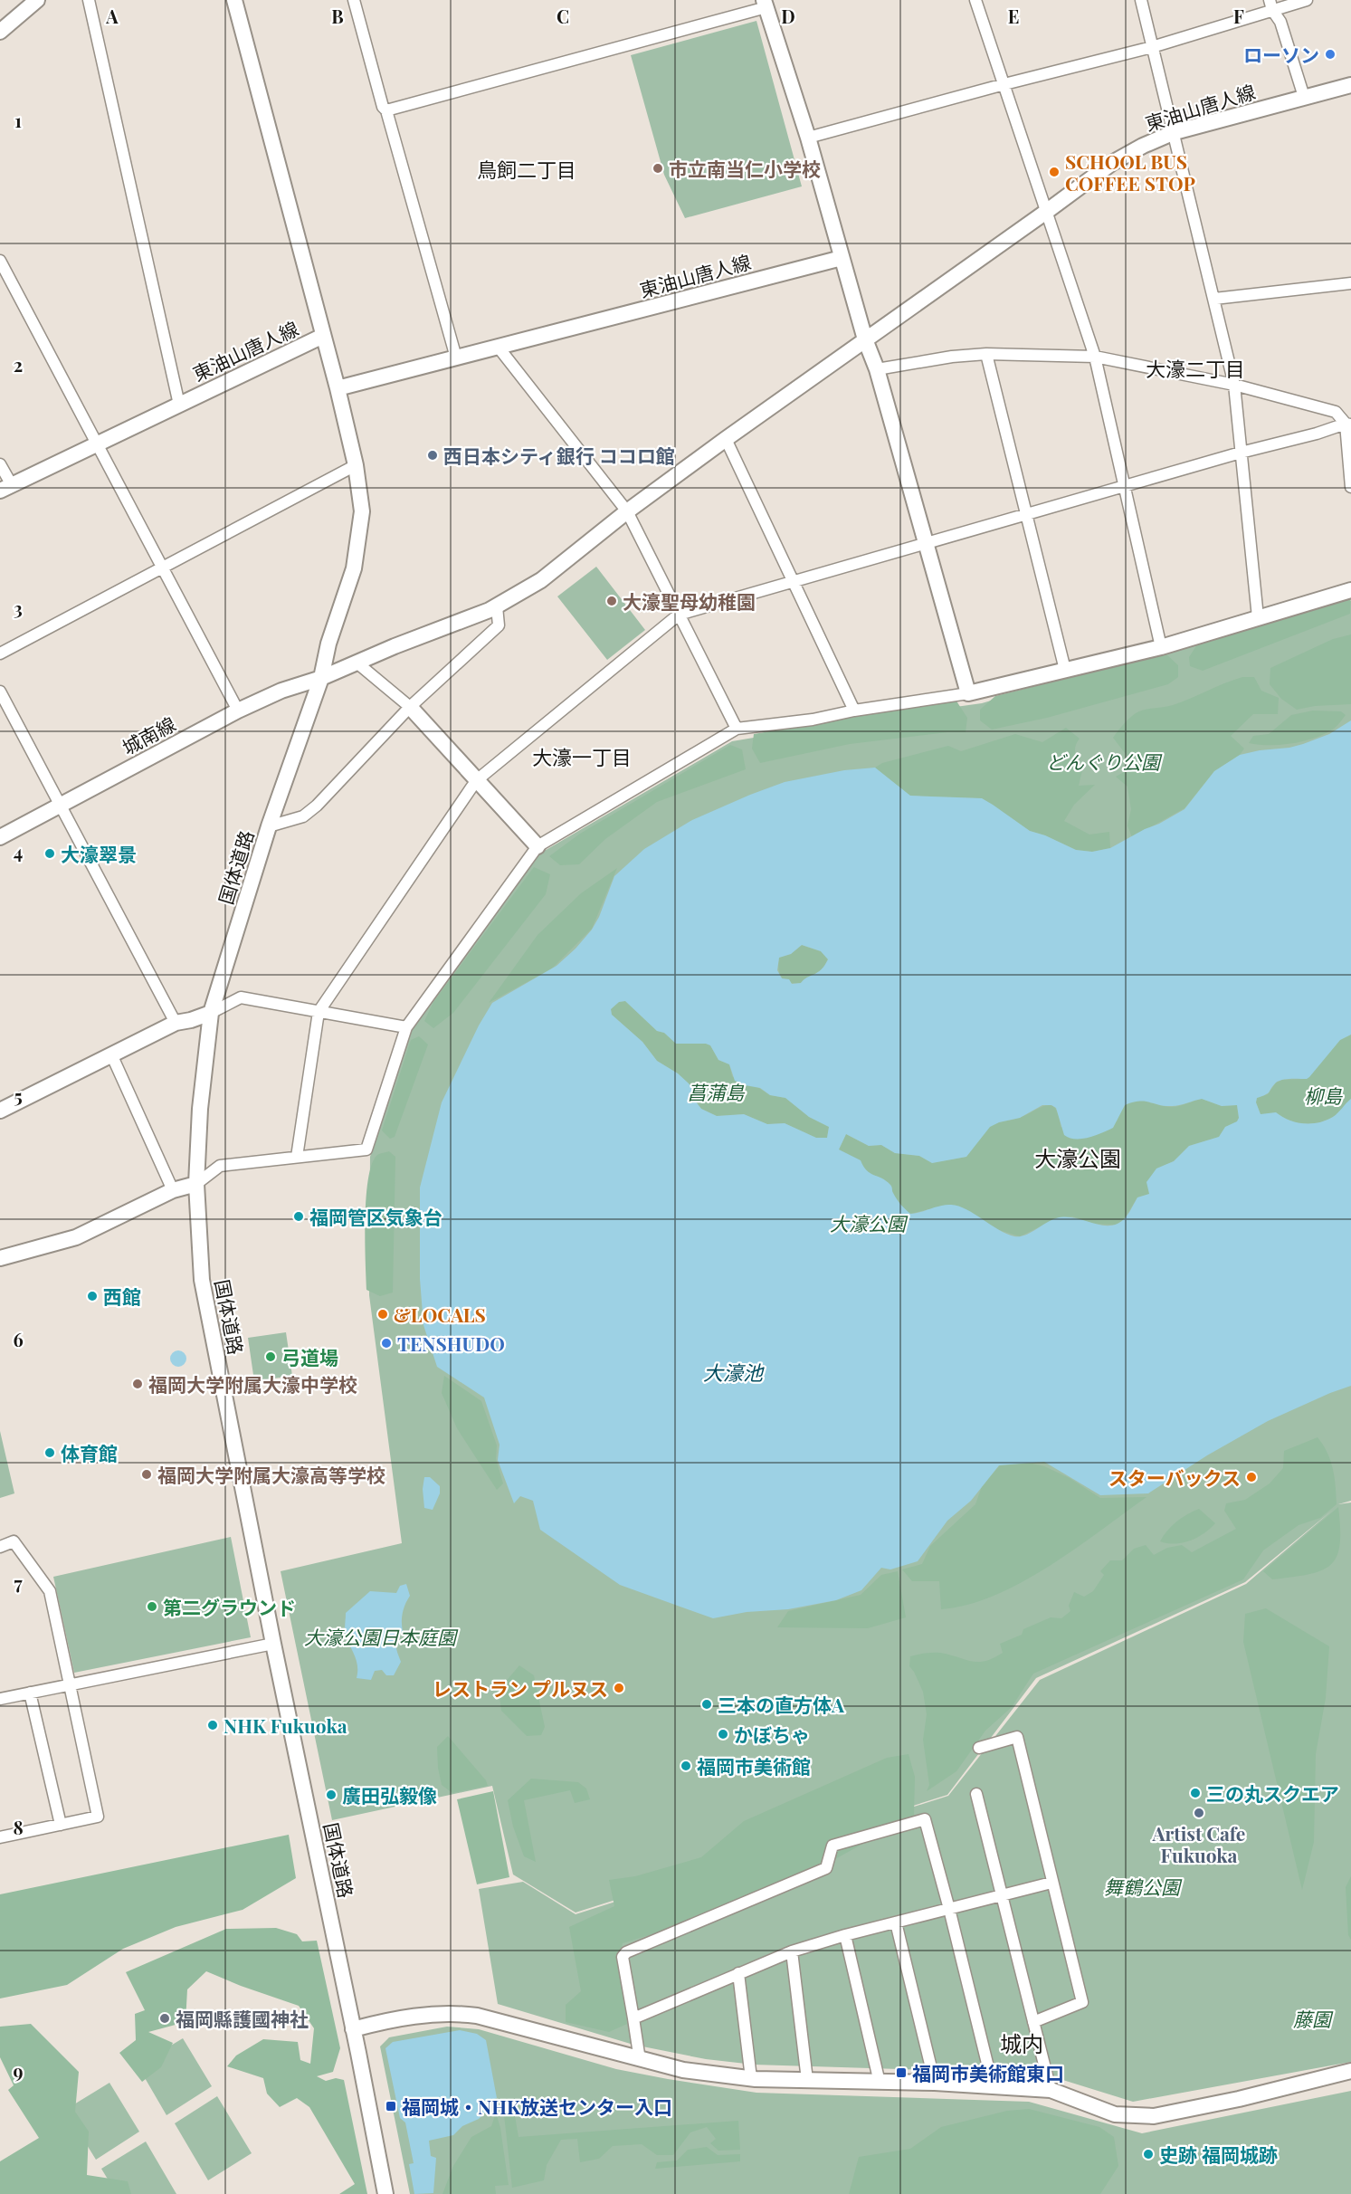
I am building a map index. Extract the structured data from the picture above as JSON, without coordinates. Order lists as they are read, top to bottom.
{
  "streets": {
    "street": ["東油山唐人線", "城南線", "国体道路"]
  },
  "crossings": [
    ["東油山唐人線", "城南線"],
    ["東油山唐人線", "国体道路"],
    ["城南線", "国体道路"]
  ],
  "districts": [
    "鳥飼二丁目",
    "大濠二丁目",
    "大濠一丁目",
    "大濠公園",
    "城内"
  ],
  "water": ["大濠池"],
  "parks": [
    "どんぐり公園",
    "菖蒲島",
    "柳島",
    "大濠公園",
    "大濠公園日本庭園",
    "舞鶴公園",
    "藤園"
  ],
  "places": {
    "other": [
      "ローソン",
      "市立南当仁小学校",
      "SCHOOL BUS COFFEE STOP",
      "西日本シティ銀行 ココロ館",
      "大濠聖母幼稚園",
      "大濠翠景",
      "福岡管区気象台",
      "西館",
      "&LOCALS",
      "TENSHUDO",
      "弓道場",
      "福岡大学附属大濠中学校",
      "体育館",
      "福岡大学附属大濠高等学校",
      "スターバックス",
      "第二グラウンド",
      "レストラン プルヌス",
      "三本の直方体A",
      "NHK Fukuoka",
      "かぼちゃ",
      "福岡市美術館",
      "三の丸スクエア",
      "廣田弘毅像",
      "Artist Cafe Fukuoka",
      "福岡縣護國神社",
      "史跡 福岡城跡"
    ],
    "transit": ["福岡市美術館東口", "福岡城・NHK放送センター入口"]
  },
  "grid": {
    "columns": [
      "A",
      "B",
      "C",
      "D",
      "E",
      "F"
    ],
    "rows": [
      "1",
      "2",
      "3",
      "4",
      "5",
      "6",
      "7",
      "8",
      "9"
    ]
  }
}
